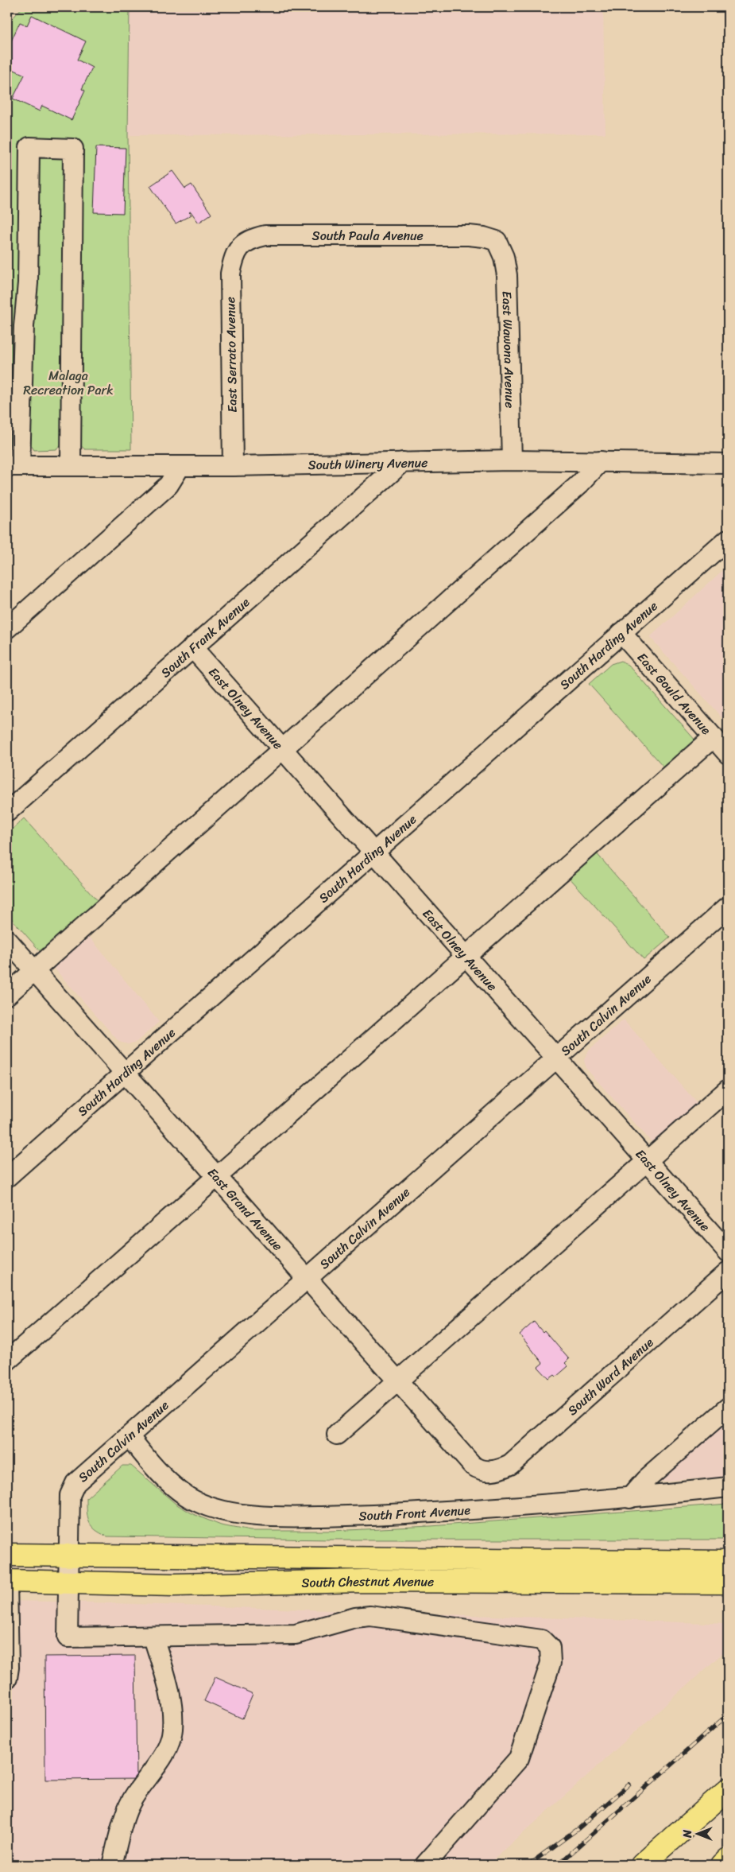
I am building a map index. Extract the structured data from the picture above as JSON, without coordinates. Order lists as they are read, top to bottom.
{
  "streets": {
    "main road": ["South Chestnut Avenue"],
    "street": [
      "South Paula Avenue",
      "East Wawona Avenue",
      "East Serrato Avenue",
      "South Winery Avenue",
      "South Frank Avenue",
      "South Harding Avenue",
      "East Gould Avenue",
      "East Olney Avenue",
      "South Calvin Avenue",
      "East Grand Avenue",
      "South Ward Avenue",
      "South Front Avenue"
    ]
  },
  "crossings": [
    ["South Paula Avenue", "East Wawona Avenue"],
    ["South Paula Avenue", "East Serrato Avenue"],
    ["East Wawona Avenue", "South Winery Avenue"],
    ["East Serrato Avenue", "South Winery Avenue"],
    ["South Winery Avenue", "South Frank Avenue"],
    ["South Frank Avenue", "East Olney Avenue"],
    ["South Harding Avenue", "East Gould Avenue"],
    ["South Harding Avenue", "East Olney Avenue"],
    ["South Harding Avenue", "East Grand Avenue"],
    ["East Olney Avenue", "South Calvin Avenue"],
    ["South Calvin Avenue", "East Grand Avenue"],
    ["South Calvin Avenue", "South Front Avenue"],
    ["South Calvin Avenue", "South Chestnut Avenue"],
    ["East Grand Avenue", "South Ward Avenue"]
  ],
  "parks": ["Malaga Recreation Park"],
  "north": "left"
}
